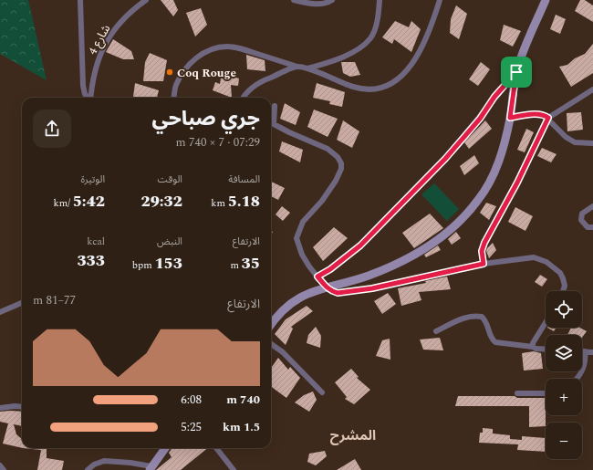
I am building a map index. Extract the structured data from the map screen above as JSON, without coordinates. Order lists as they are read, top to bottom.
{
  "streets": {
    "street": ["شارع 4"]
  },
  "districts": ["المشرح"],
  "places": ["Coq Rouge"],
  "page": {
    "heading": ["جري صباحي", "07:29 · 7 × 740 m"],
    "stats": [
      ["المسافة", "5.18 km"],
      ["الوقت", "29:32"],
      ["الوتيرة", "5:42 /km"],
      ["الارتفاع", "35 m"],
      ["النبض", "153 bpm"],
      ["kcal", "333"]
    ],
    "chart": ["الارتفاع", "77–81 m"],
    "map_buttons": ["+", "−"],
    "list": [
      {
        "name": "740 m",
        "note": "6:08"
      },
      {
        "name": "1.5 km",
        "note": "5:25"
      }
    ]
  }
}
